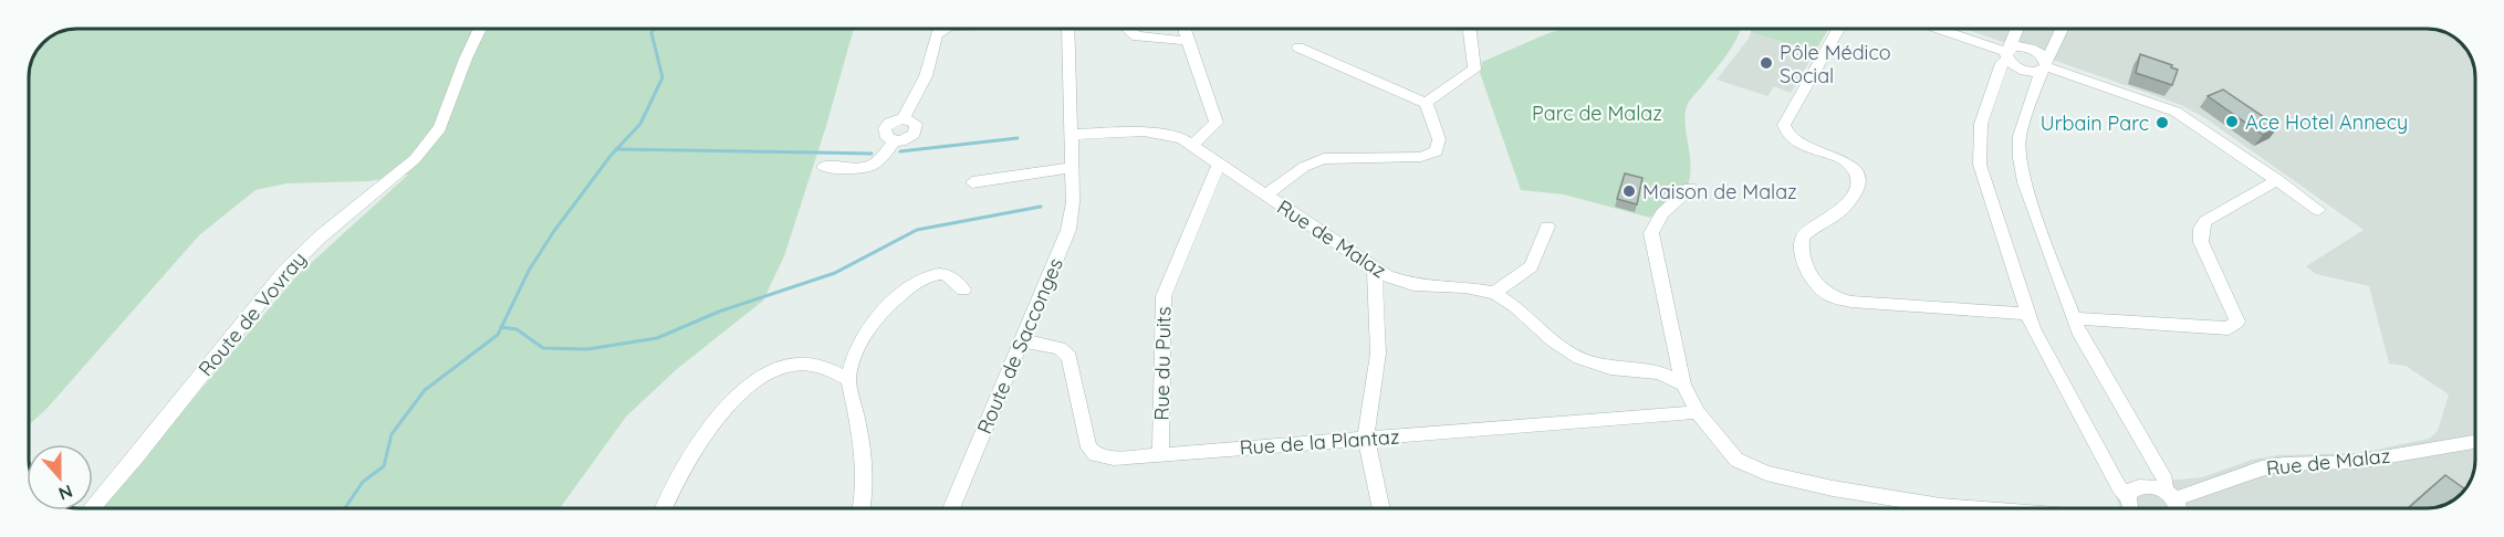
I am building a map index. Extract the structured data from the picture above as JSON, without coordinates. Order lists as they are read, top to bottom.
{
  "streets": {
    "street": [
      "Rue de Malaz",
      "Route de Vovray",
      "Route de Sacconges",
      "Rue du Puits",
      "Rue de la Plantaz"
    ]
  },
  "crossings": [
    ["Rue de Malaz", "Route de Sacconges"],
    ["Rue de Malaz", "Rue du Puits"],
    ["Route de Sacconges", "Rue de la Plantaz"],
    ["Rue du Puits", "Rue de la Plantaz"]
  ],
  "parks": ["Parc de Malaz"],
  "places": [
    "Pôle Médico Social",
    "Ace Hotel Annecy",
    "Urbain Parc",
    "Maison de Malaz"
  ],
  "north": "bottom"
}
